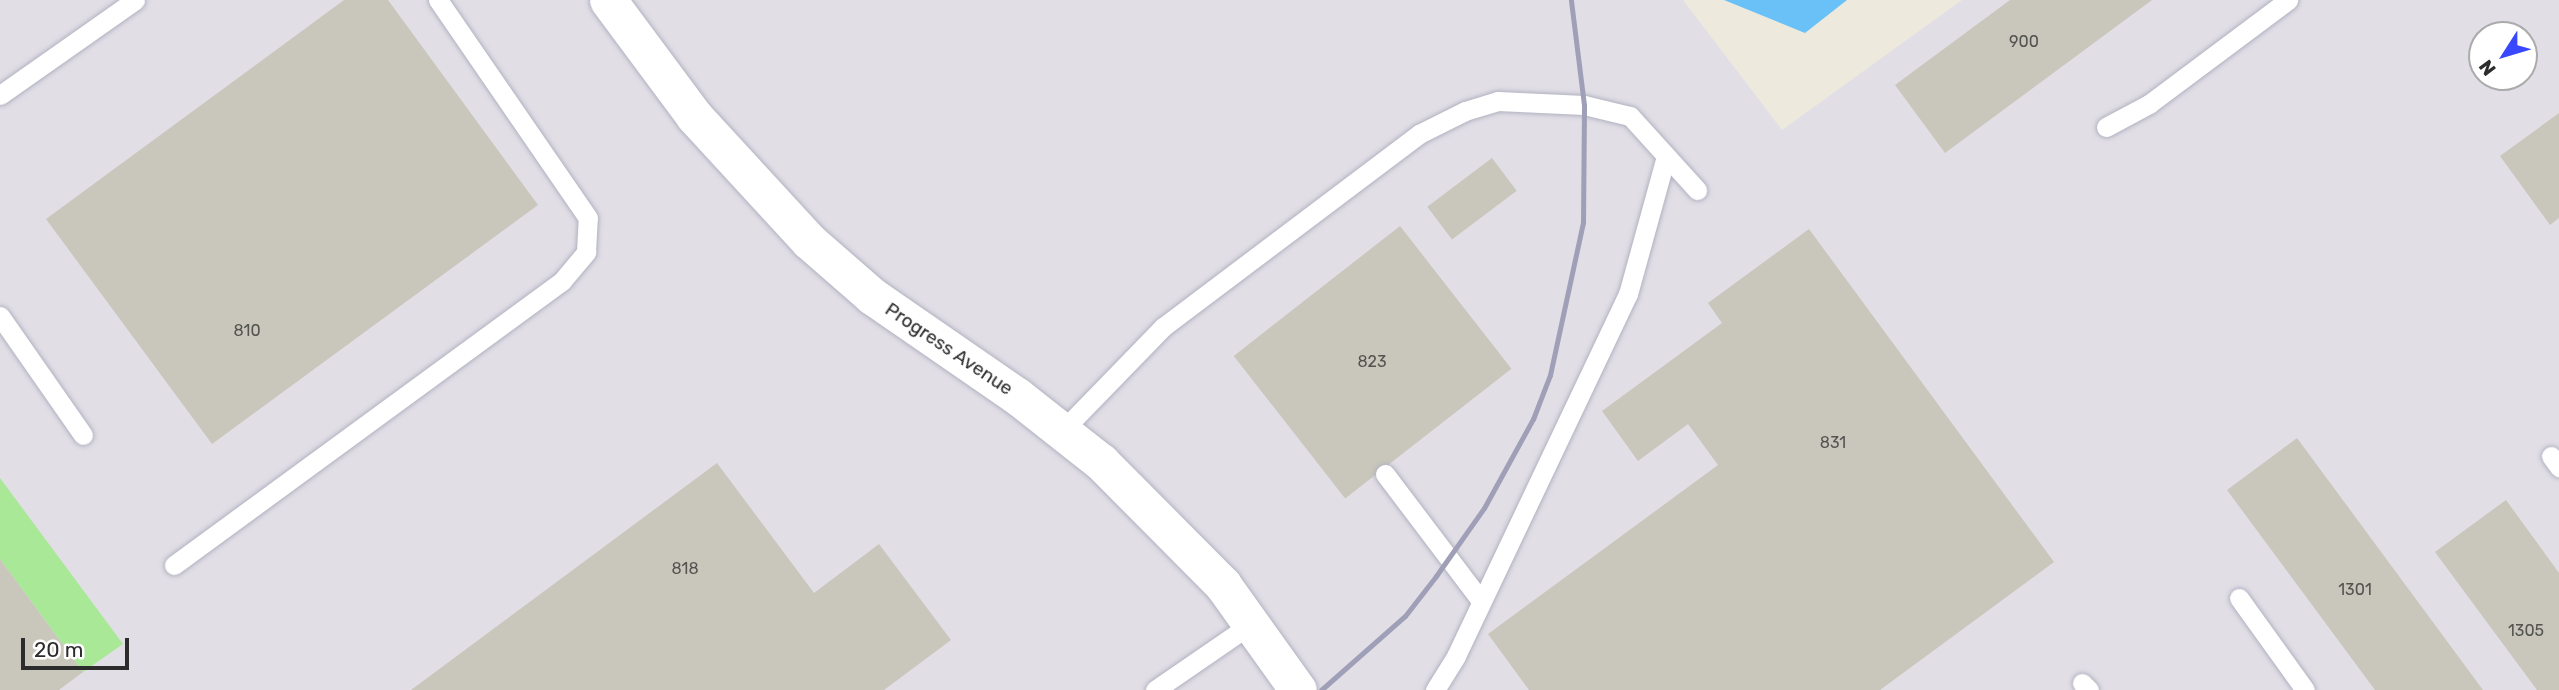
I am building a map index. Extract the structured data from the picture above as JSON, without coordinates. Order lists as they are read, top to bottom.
{
  "streets": {
    "street": ["Progress Avenue"]
  },
  "house_numbers": [
    "900",
    "810",
    "823",
    "831",
    "818",
    "1301",
    "1305"
  ],
  "scale_bar": "20 m",
  "north": "bottom left"
}
